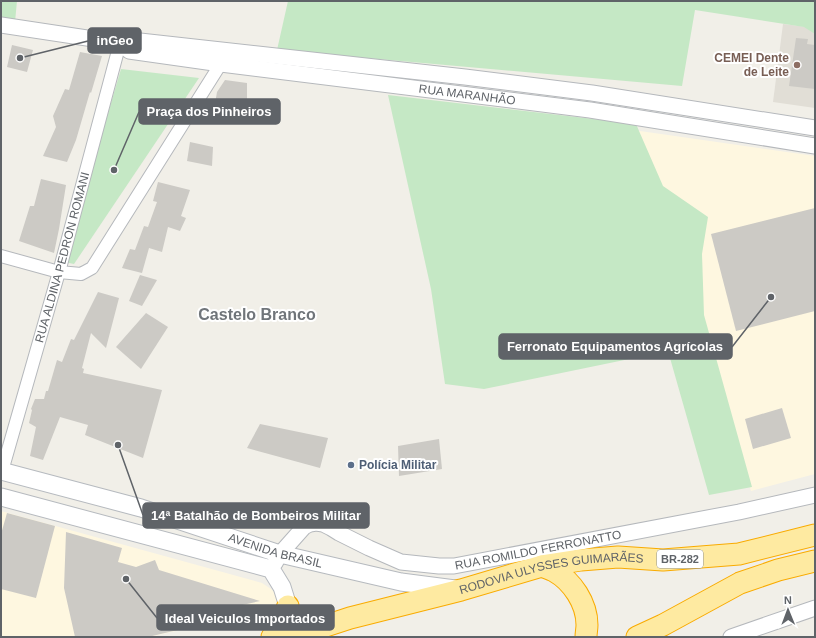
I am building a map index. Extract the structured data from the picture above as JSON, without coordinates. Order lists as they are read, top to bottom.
{
  "streets": {
    "highway": ["BR-282", "RODOVIA ULYSSES GUIMARÃES"],
    "main road": ["AVENIDA BRASIL"],
    "street": ["RUA MARANHÃO", "RUA ALDINA PEDRON ROMANI", "RUA ROMILDO FERRONATTO"]
  },
  "crossings": [
    ["RUA MARANHÃO", "RUA ALDINA PEDRON ROMANI"],
    ["RUA ALDINA PEDRON ROMANI", "AVENIDA BRASIL"],
    ["AVENIDA BRASIL", "RUA ROMILDO FERRONATTO"],
    ["AVENIDA BRASIL", "RODOVIA ULYSSES GUIMARÃES"]
  ],
  "districts": ["Castelo Branco"],
  "places": [
    "inGeo",
    "CEMEI Dente de Leite",
    "Praça dos Pinheiros",
    "Ferronato Equipamentos Agrícolas",
    "14ª Batalhão de Bombeiros Militar",
    "Polícia Militar",
    "Ideal Veiculos Importados"
  ],
  "north": "top"
}
